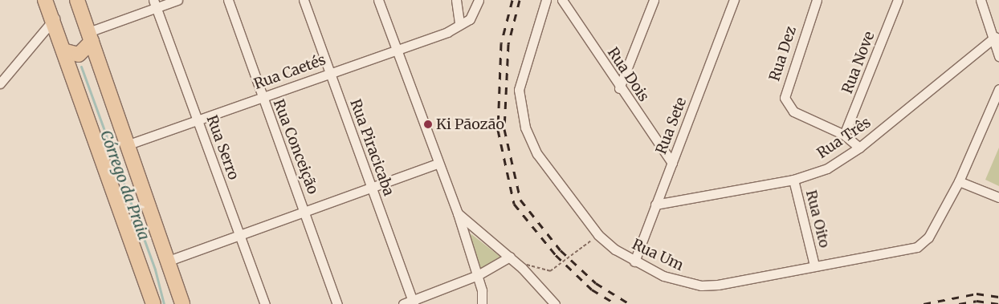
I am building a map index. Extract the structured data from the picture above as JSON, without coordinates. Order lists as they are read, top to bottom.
{
  "streets": {
    "street": [
      "Rua Dez",
      "Rua Nove",
      "Rua Caetés",
      "Rua Dois",
      "Rua Sete",
      "Rua Três",
      "Rua Conceição",
      "Rua Serro",
      "Rua Piracicaba",
      "Rua Oito",
      "Rua Um"
    ]
  },
  "crossings": [
    ["Rua Dez", "Rua Nove"],
    ["Rua Dez", "Rua Três"],
    ["Rua Caetés", "Rua Conceição"],
    ["Rua Caetés", "Rua Serro"],
    ["Rua Caetés", "Rua Piracicaba"],
    ["Rua Dois", "Rua Sete"],
    ["Rua Sete", "Rua Três"],
    ["Rua Sete", "Rua Um"],
    ["Rua Três", "Rua Oito"],
    ["Rua Oito", "Rua Um"]
  ],
  "water": ["Córrego da Praia"],
  "places": ["Ki Pãozão"]
}
